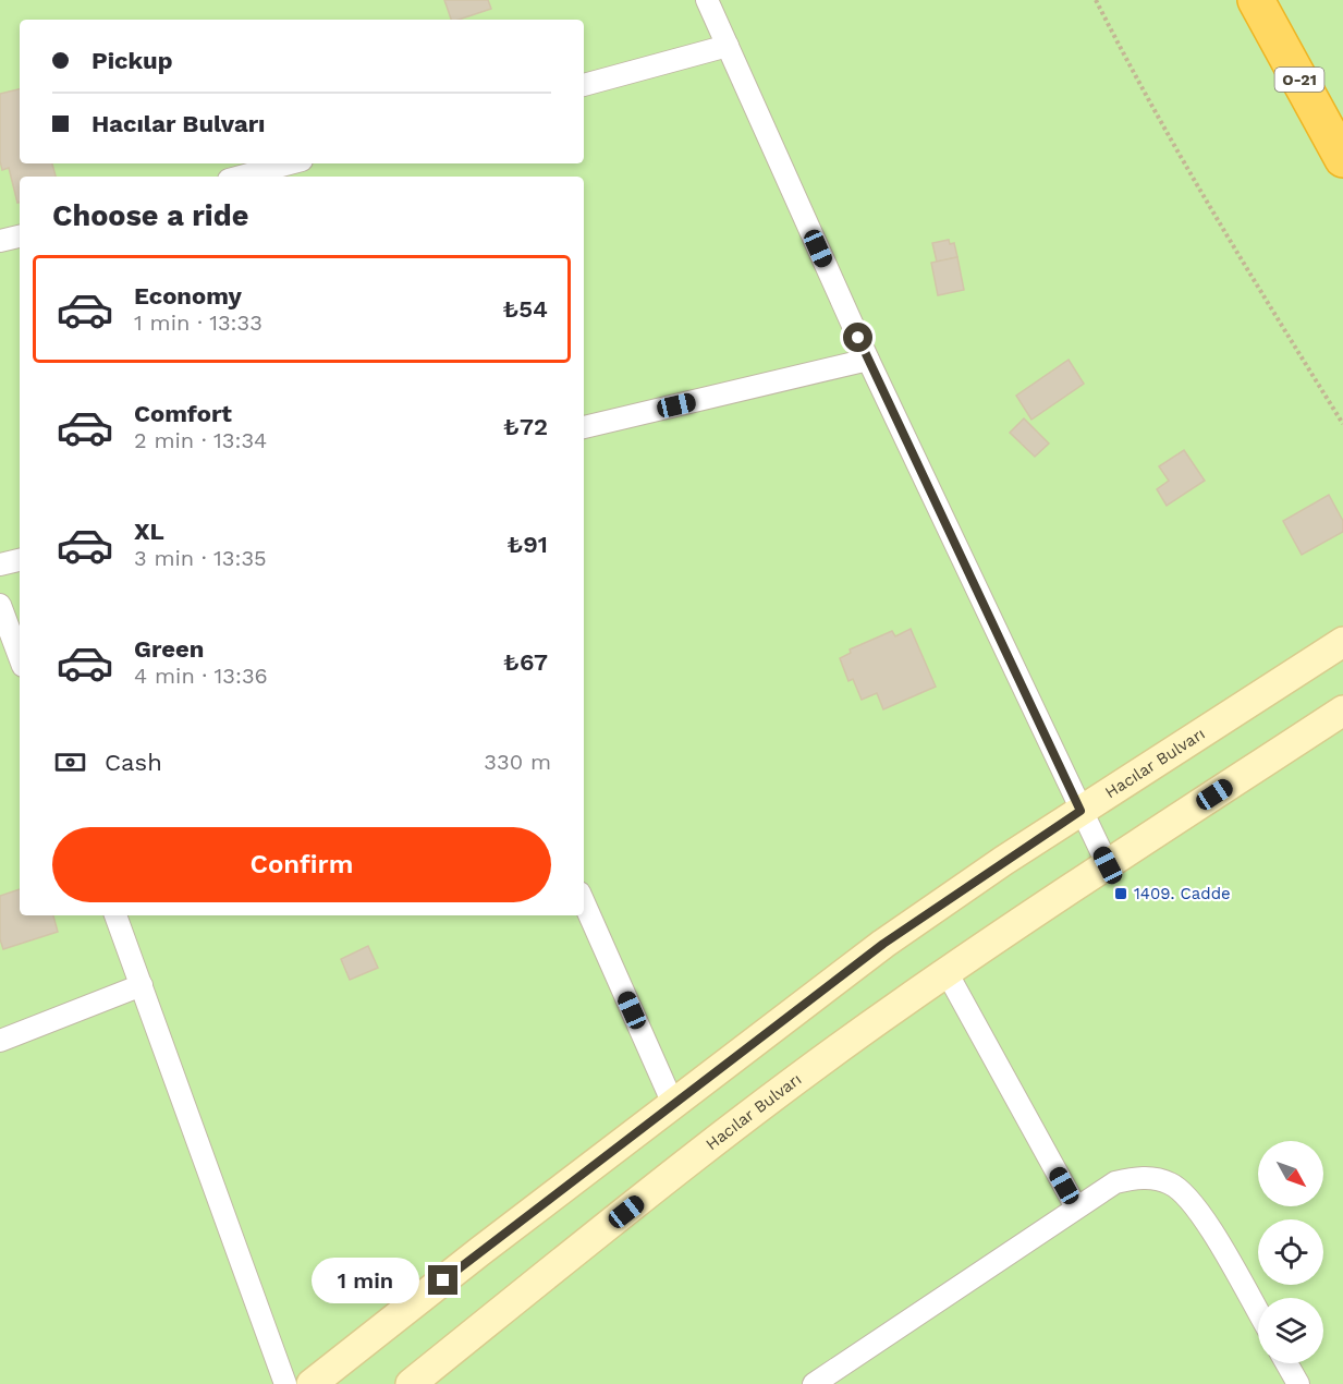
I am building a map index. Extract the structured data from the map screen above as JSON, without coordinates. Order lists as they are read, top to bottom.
{
  "streets": {
    "highway": ["O-21"],
    "main road": ["Hacılar Bulvarı"]
  },
  "places": {
    "transit": ["1409. Cadde"]
  },
  "north": "bottom right",
  "page": {
    "banner": ["Pickup", "Hacılar Bulvarı"],
    "heading": "Choose a ride",
    "list": [
      {
        "name": "Economy",
        "note": "1 min · 13:33",
        "value": "₺54"
      },
      {
        "name": "Comfort",
        "note": "2 min · 13:34",
        "value": "₺72"
      },
      {
        "name": "XL",
        "note": "3 min · 13:35",
        "value": "₺91"
      },
      {
        "name": "Green",
        "note": "4 min · 13:36",
        "value": "₺67"
      }
    ],
    "pay": ["Cash", "330 m"],
    "buttons": "Confirm",
    "bubble": "1 min"
  }
}
